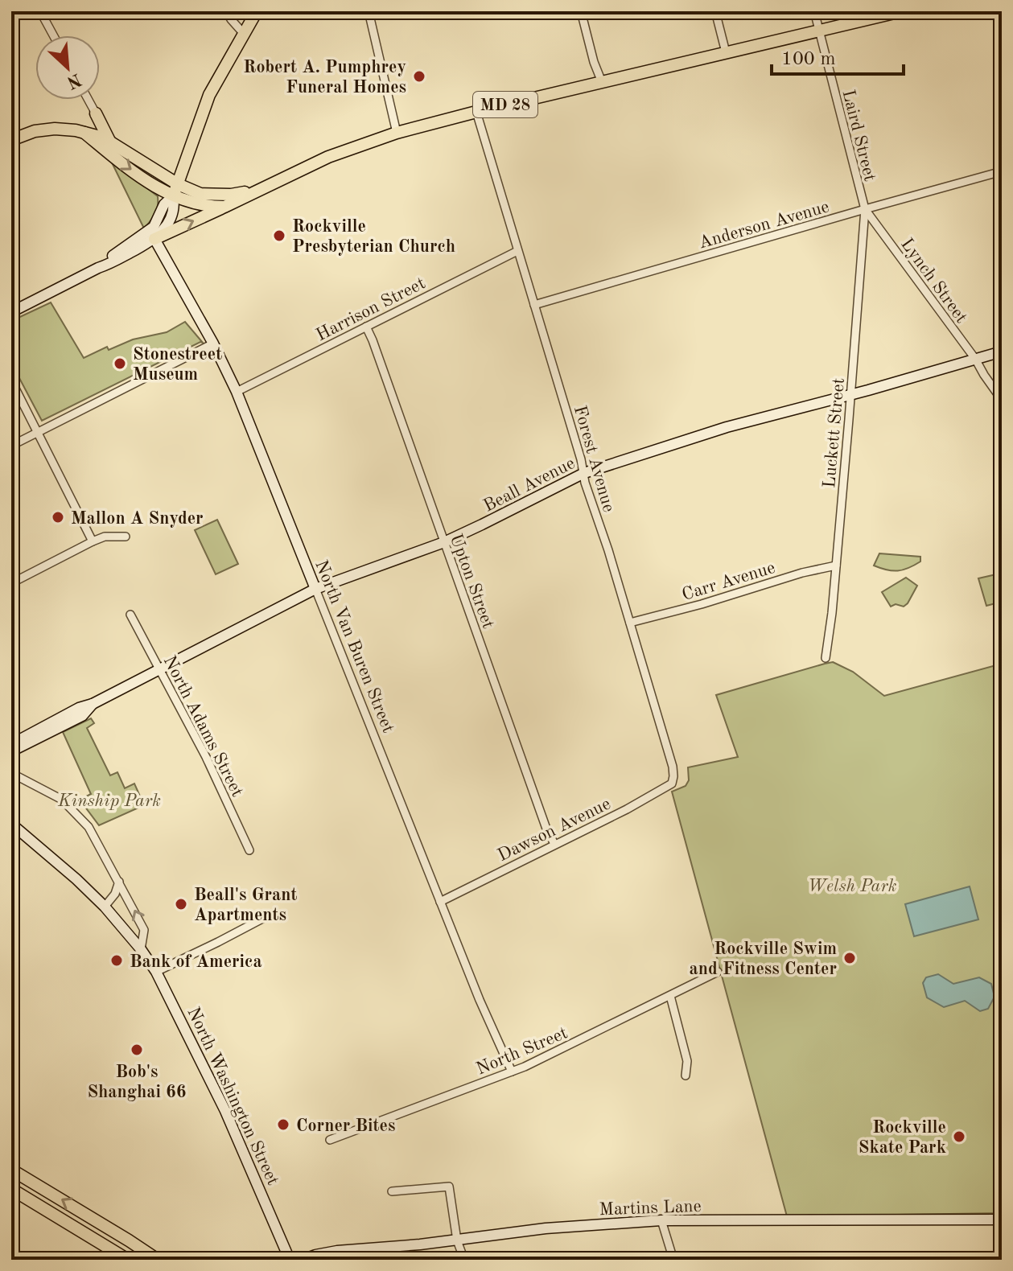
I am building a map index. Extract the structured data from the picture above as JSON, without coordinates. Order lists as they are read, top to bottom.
{
  "streets": {
    "main road": ["MD 28"],
    "street": [
      "Laird Street",
      "Anderson Avenue",
      "Lynch Street",
      "Harrison Street",
      "Luckett Street",
      "Forest Avenue",
      "Beall Avenue",
      "Carr Avenue",
      "Upton Street",
      "North Van Buren Street",
      "North Adams Street",
      "Dawson Avenue",
      "North Street",
      "North Washington Street",
      "Martins Lane"
    ]
  },
  "crossings": [
    ["MD 28", "Laird Street"],
    ["MD 28", "Forest Avenue"],
    ["Laird Street", "Anderson Avenue"],
    ["Laird Street", "Lynch Street"],
    ["Laird Street", "Luckett Street"],
    ["Anderson Avenue", "Lynch Street"],
    ["Anderson Avenue", "Luckett Street"],
    ["Anderson Avenue", "Forest Avenue"],
    ["Lynch Street", "Luckett Street"],
    ["Lynch Street", "Beall Avenue"],
    ["Harrison Street", "Forest Avenue"],
    ["Harrison Street", "Upton Street"],
    ["Harrison Street", "North Van Buren Street"],
    ["Luckett Street", "Beall Avenue"],
    ["Luckett Street", "Carr Avenue"],
    ["Forest Avenue", "Beall Avenue"],
    ["Forest Avenue", "Carr Avenue"],
    ["Forest Avenue", "Dawson Avenue"],
    ["Beall Avenue", "Upton Street"],
    ["Beall Avenue", "North Van Buren Street"],
    ["Beall Avenue", "North Adams Street"],
    ["Upton Street", "Dawson Avenue"],
    ["North Van Buren Street", "Dawson Avenue"],
    ["North Van Buren Street", "North Street"]
  ],
  "parks": ["Kinship Park", "Welsh Park"],
  "places": [
    "Robert A. Pumphrey Funeral Homes",
    "Rockville Presbyterian Church",
    "Stonestreet Museum",
    "Mallon A Snyder",
    "Beall's Grant Apartments",
    "Rockville Swim and Fitness Center",
    "Bank of America",
    "Bob's Shanghai 66",
    "Corner Bites",
    "Rockville Skate Park"
  ],
  "scale_bar": "100 m",
  "north": "bottom right"
}
